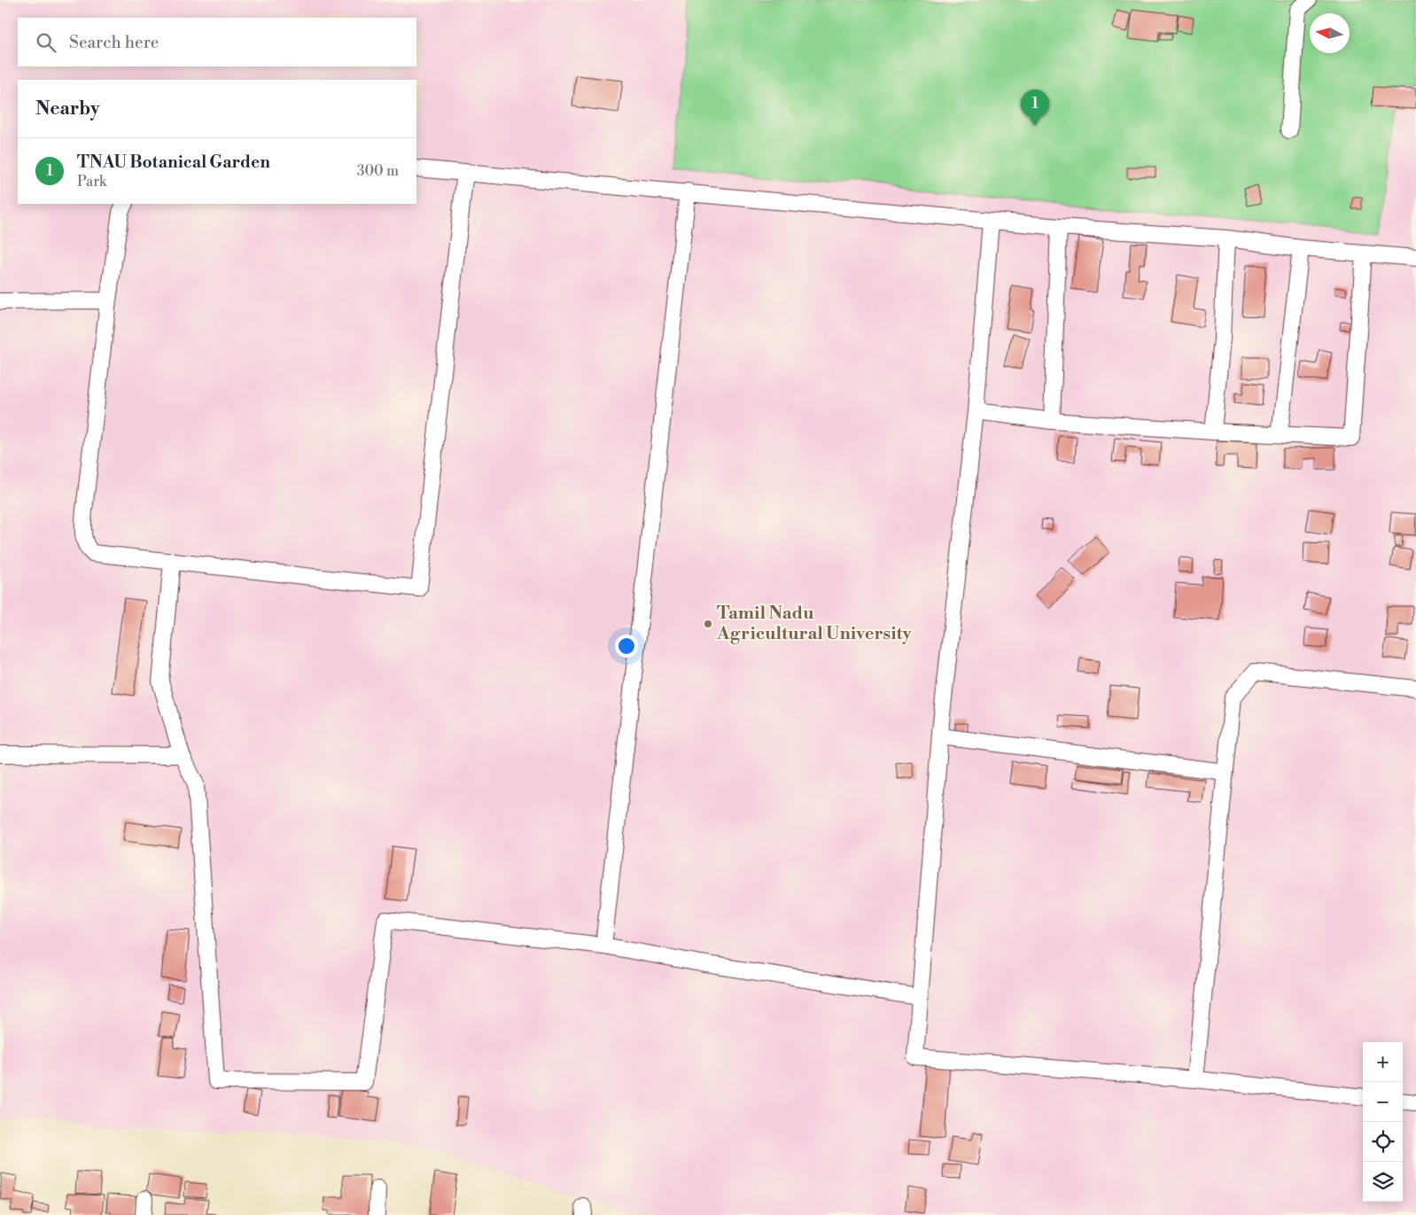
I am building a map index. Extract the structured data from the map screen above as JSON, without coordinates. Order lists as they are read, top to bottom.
{
  "places": ["Tamil Nadu Agricultural University"],
  "north": "left",
  "page": {
    "search": "Search here",
    "heading": "Nearby",
    "pins": "1",
    "list": [
      {
        "mark": "1",
        "name": "TNAU Botanical Garden",
        "note": "Park",
        "value": "300 m"
      }
    ],
    "map_buttons": ["+", "−"]
  }
}
